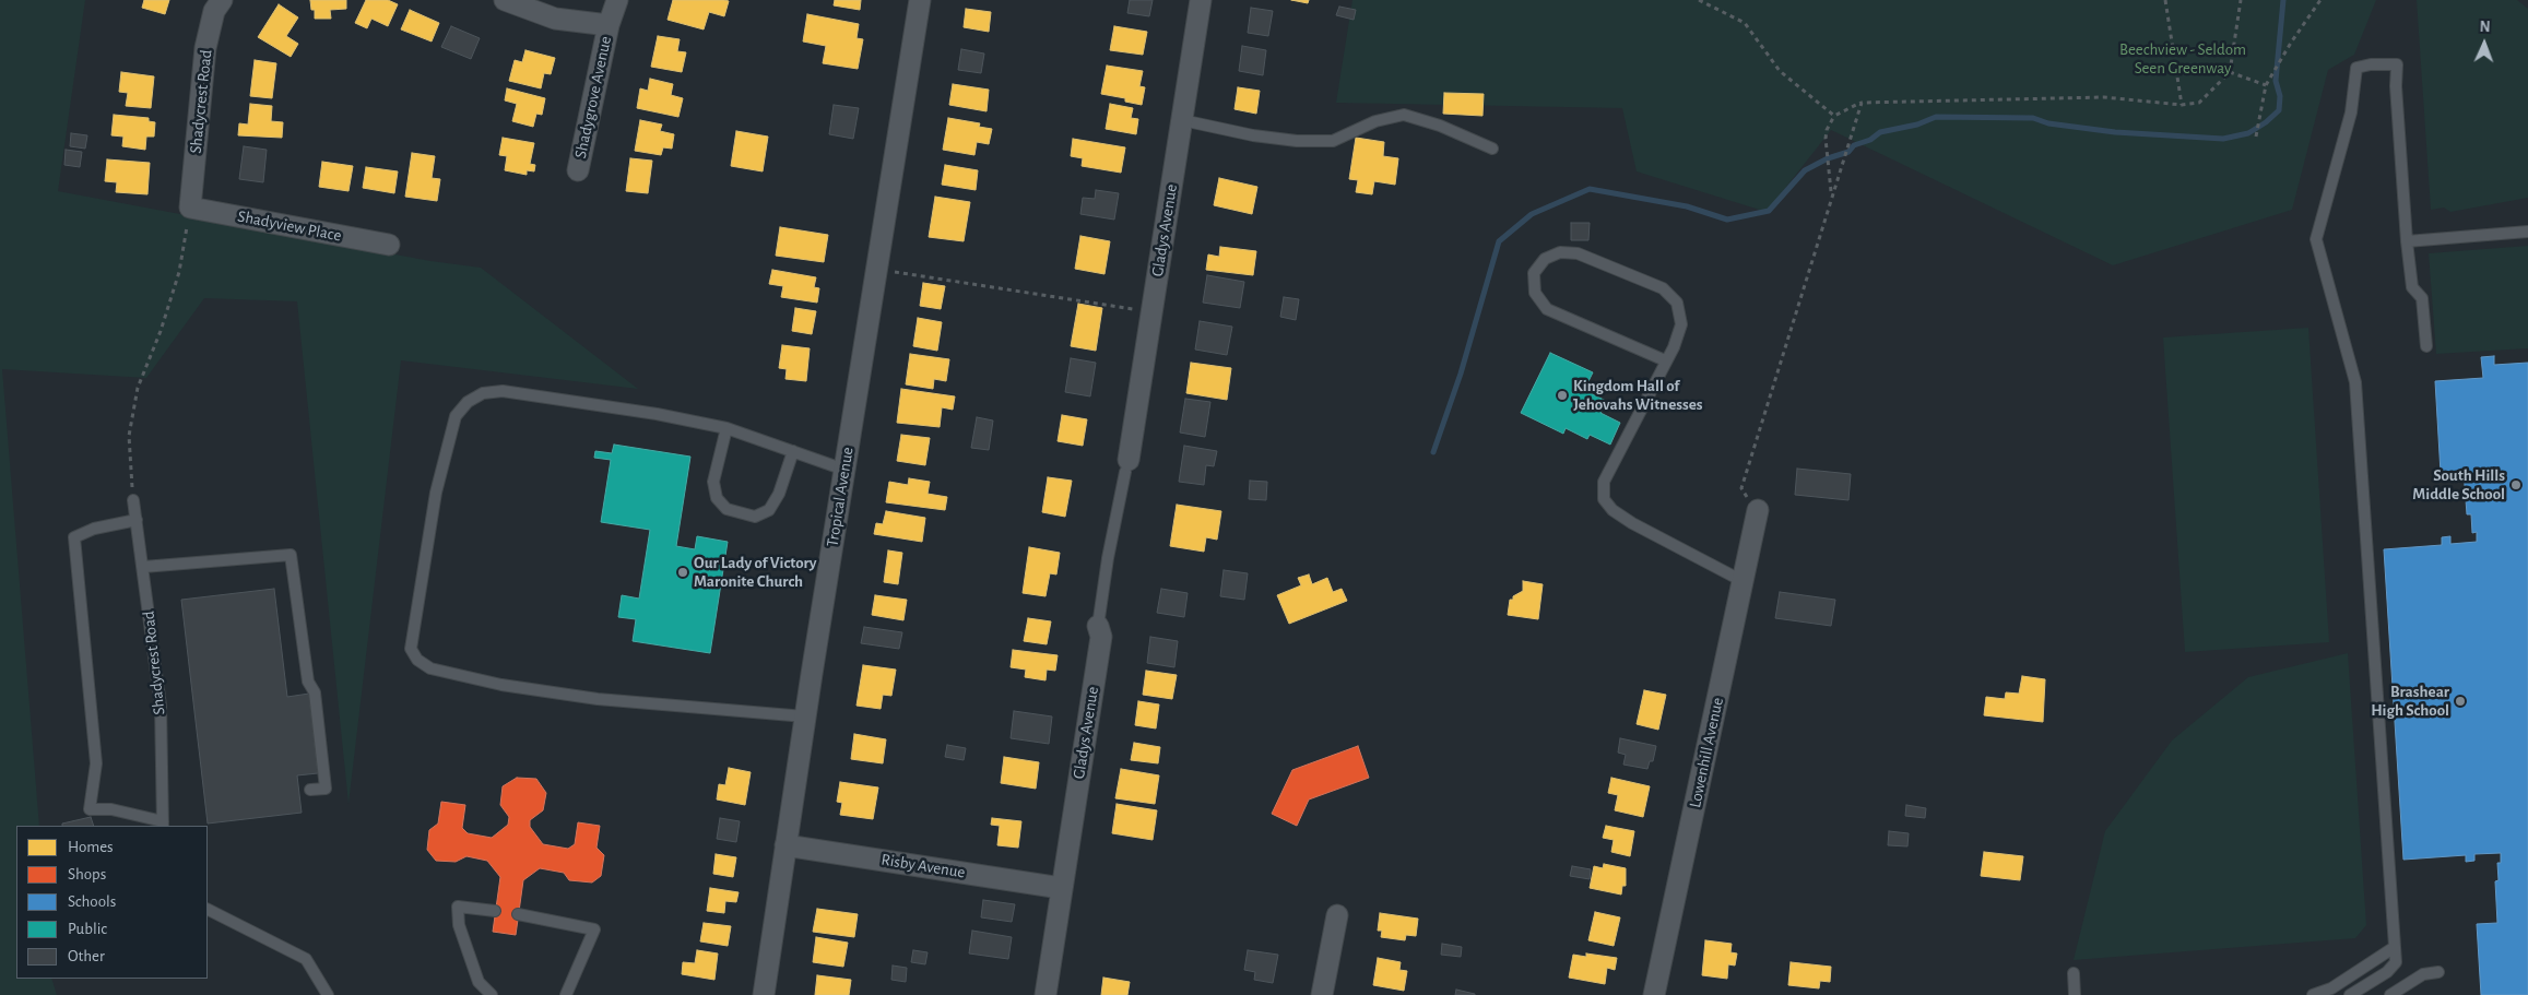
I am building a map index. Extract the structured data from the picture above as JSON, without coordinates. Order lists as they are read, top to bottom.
{
  "streets": {
    "street": [
      "Shadygrove Avenue",
      "Shadycrest Road",
      "Shadyview Place",
      "Gladys Avenue",
      "Tropical Avenue",
      "Lowenhill Avenue",
      "Risby Avenue"
    ]
  },
  "crossings": [
    ["Shadycrest Road", "Shadyview Place"],
    ["Gladys Avenue", "Risby Avenue"],
    ["Tropical Avenue", "Risby Avenue"]
  ],
  "parks": ["Beechview - Seldom Seen Greenway"],
  "places": [
    "Kingdom Hall of Jehovahs Witnesses",
    "South Hills Middle School",
    "Our Lady of Victory Maronite Church",
    "Brashear High School"
  ],
  "legend": [
    "Homes",
    "Shops",
    "Schools",
    "Public",
    "Other"
  ],
  "north": "top"
}
